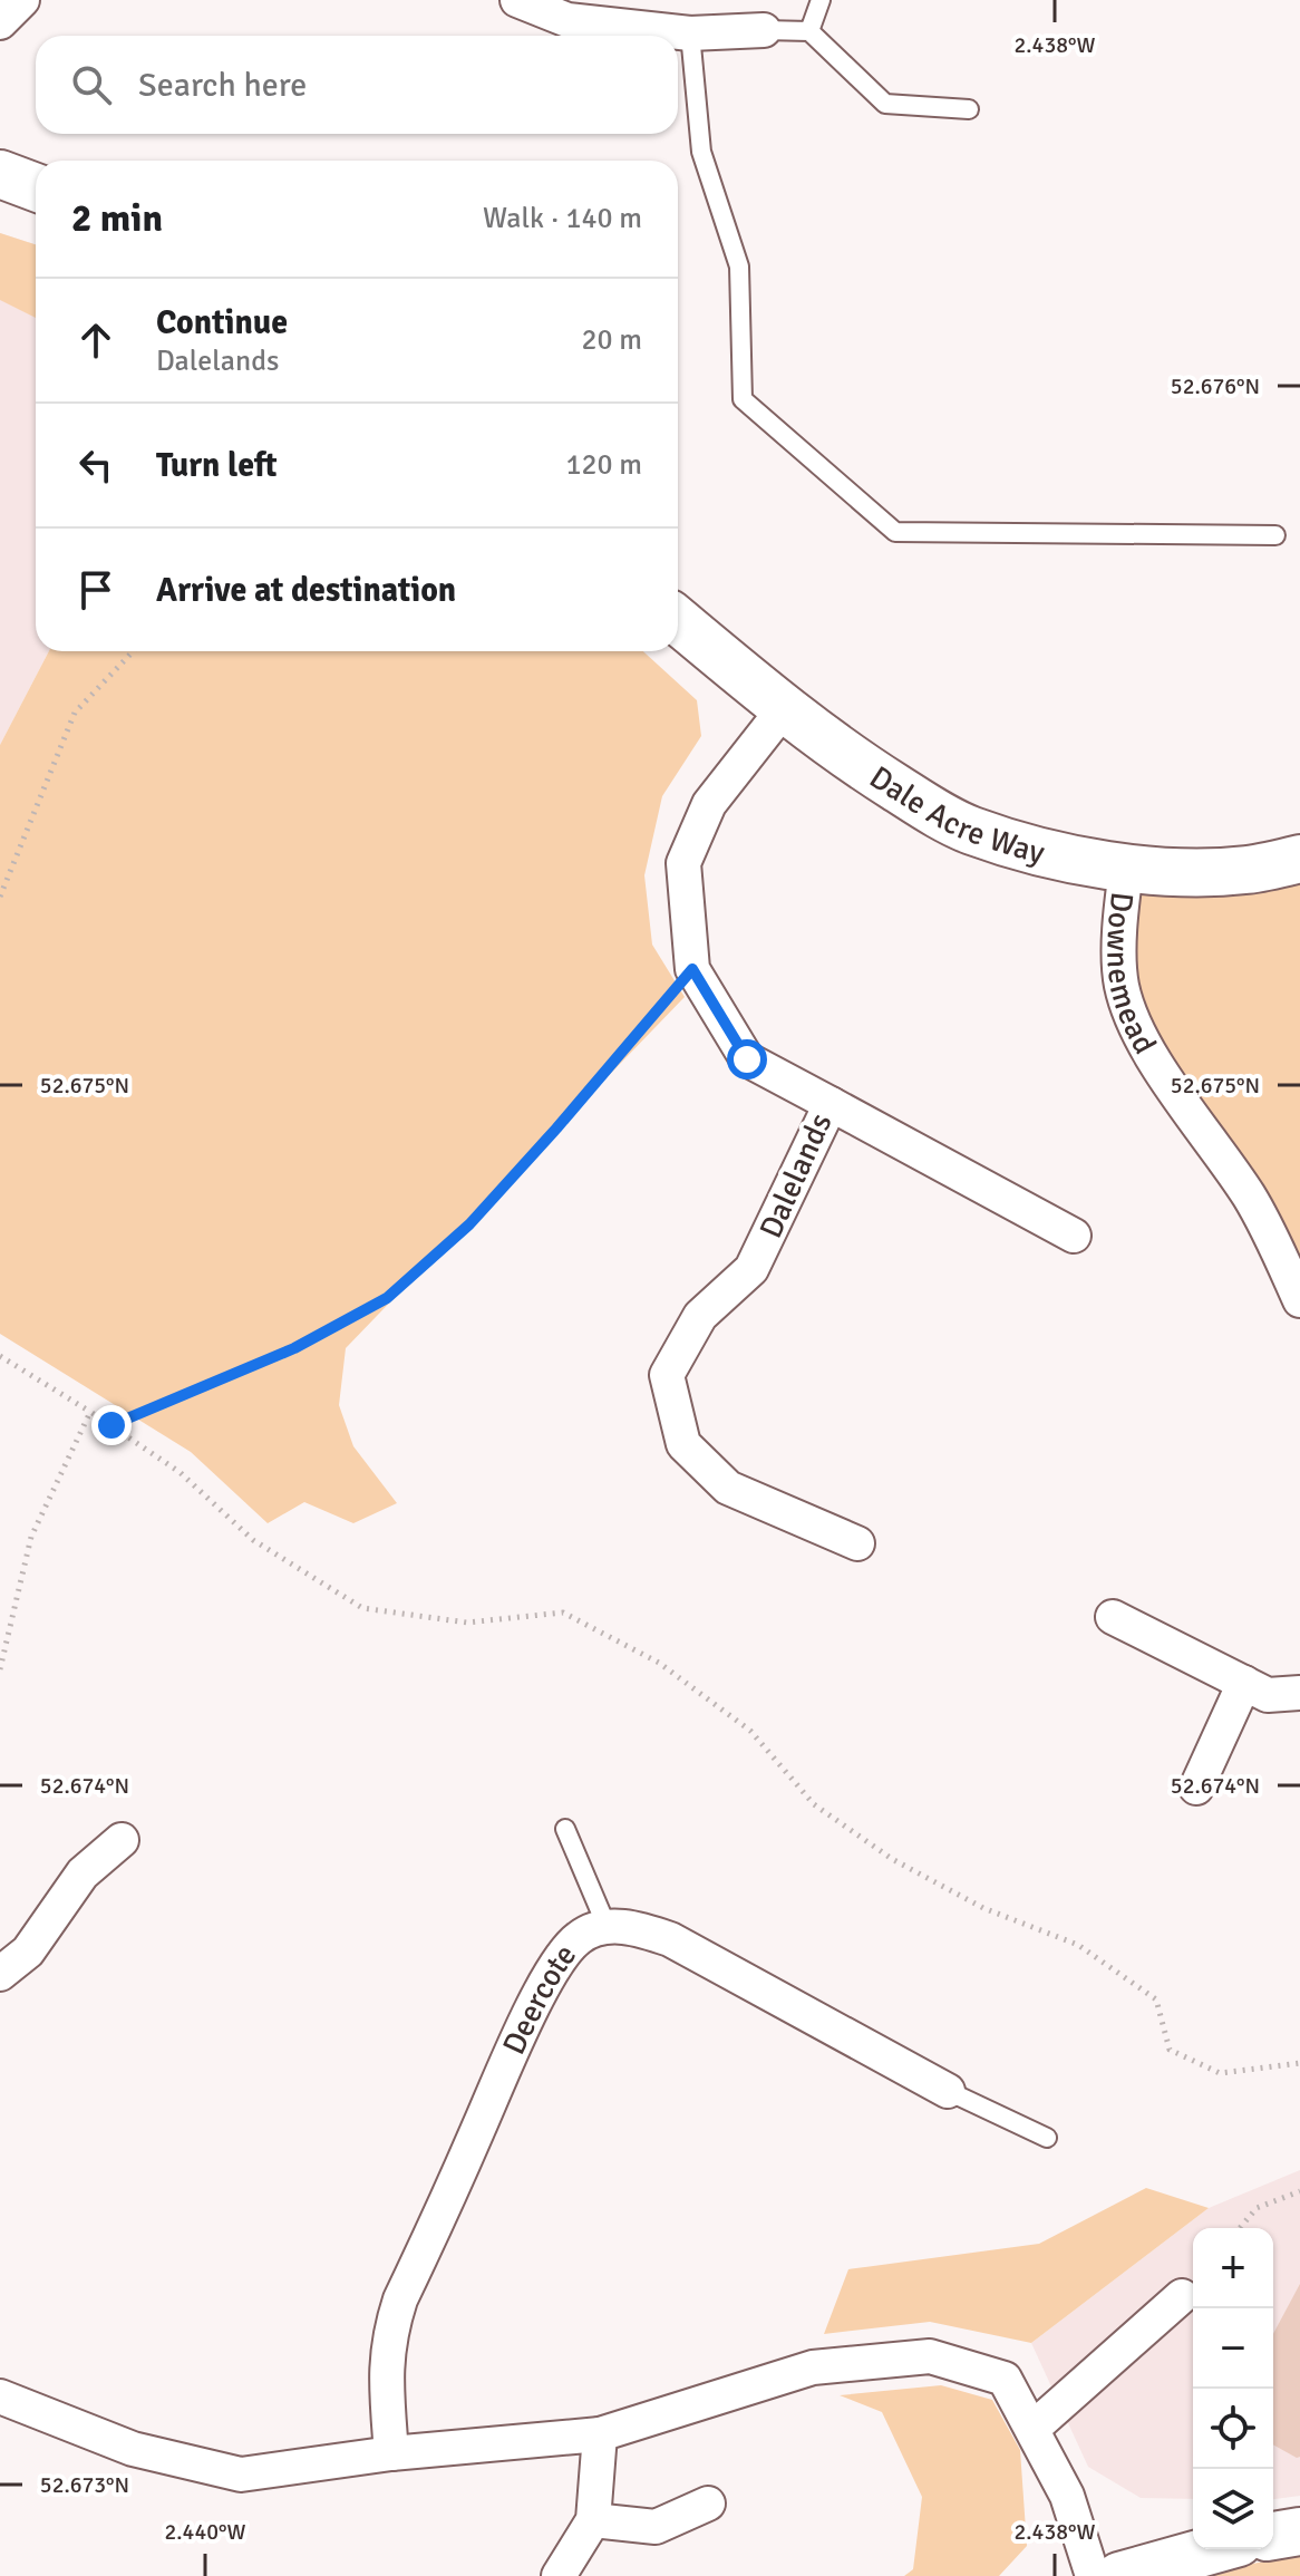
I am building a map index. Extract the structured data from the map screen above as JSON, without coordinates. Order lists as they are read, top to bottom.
{
  "streets": {
    "street": [
      "Dale Acre Way",
      "Downemead",
      "Dalelands",
      "Deercote"
    ]
  },
  "crossings": [
    ["Dale Acre Way", "Downemead"],
    ["Dale Acre Way", "Dalelands"]
  ],
  "page": {
    "search": "Search here",
    "heading": ["2 min", "Walk · 140 m"],
    "list": [
      ["Continue", "Dalelands", "20 m"],
      ["Turn left", "120 m"],
      "Arrive at destination"
    ],
    "map_buttons": ["+", "−"]
  },
  "coordinates": [
    "2.438°W",
    "52.676°N",
    "52.675°N",
    "52.674°N",
    "52.673°N",
    "2.440°W"
  ]
}
